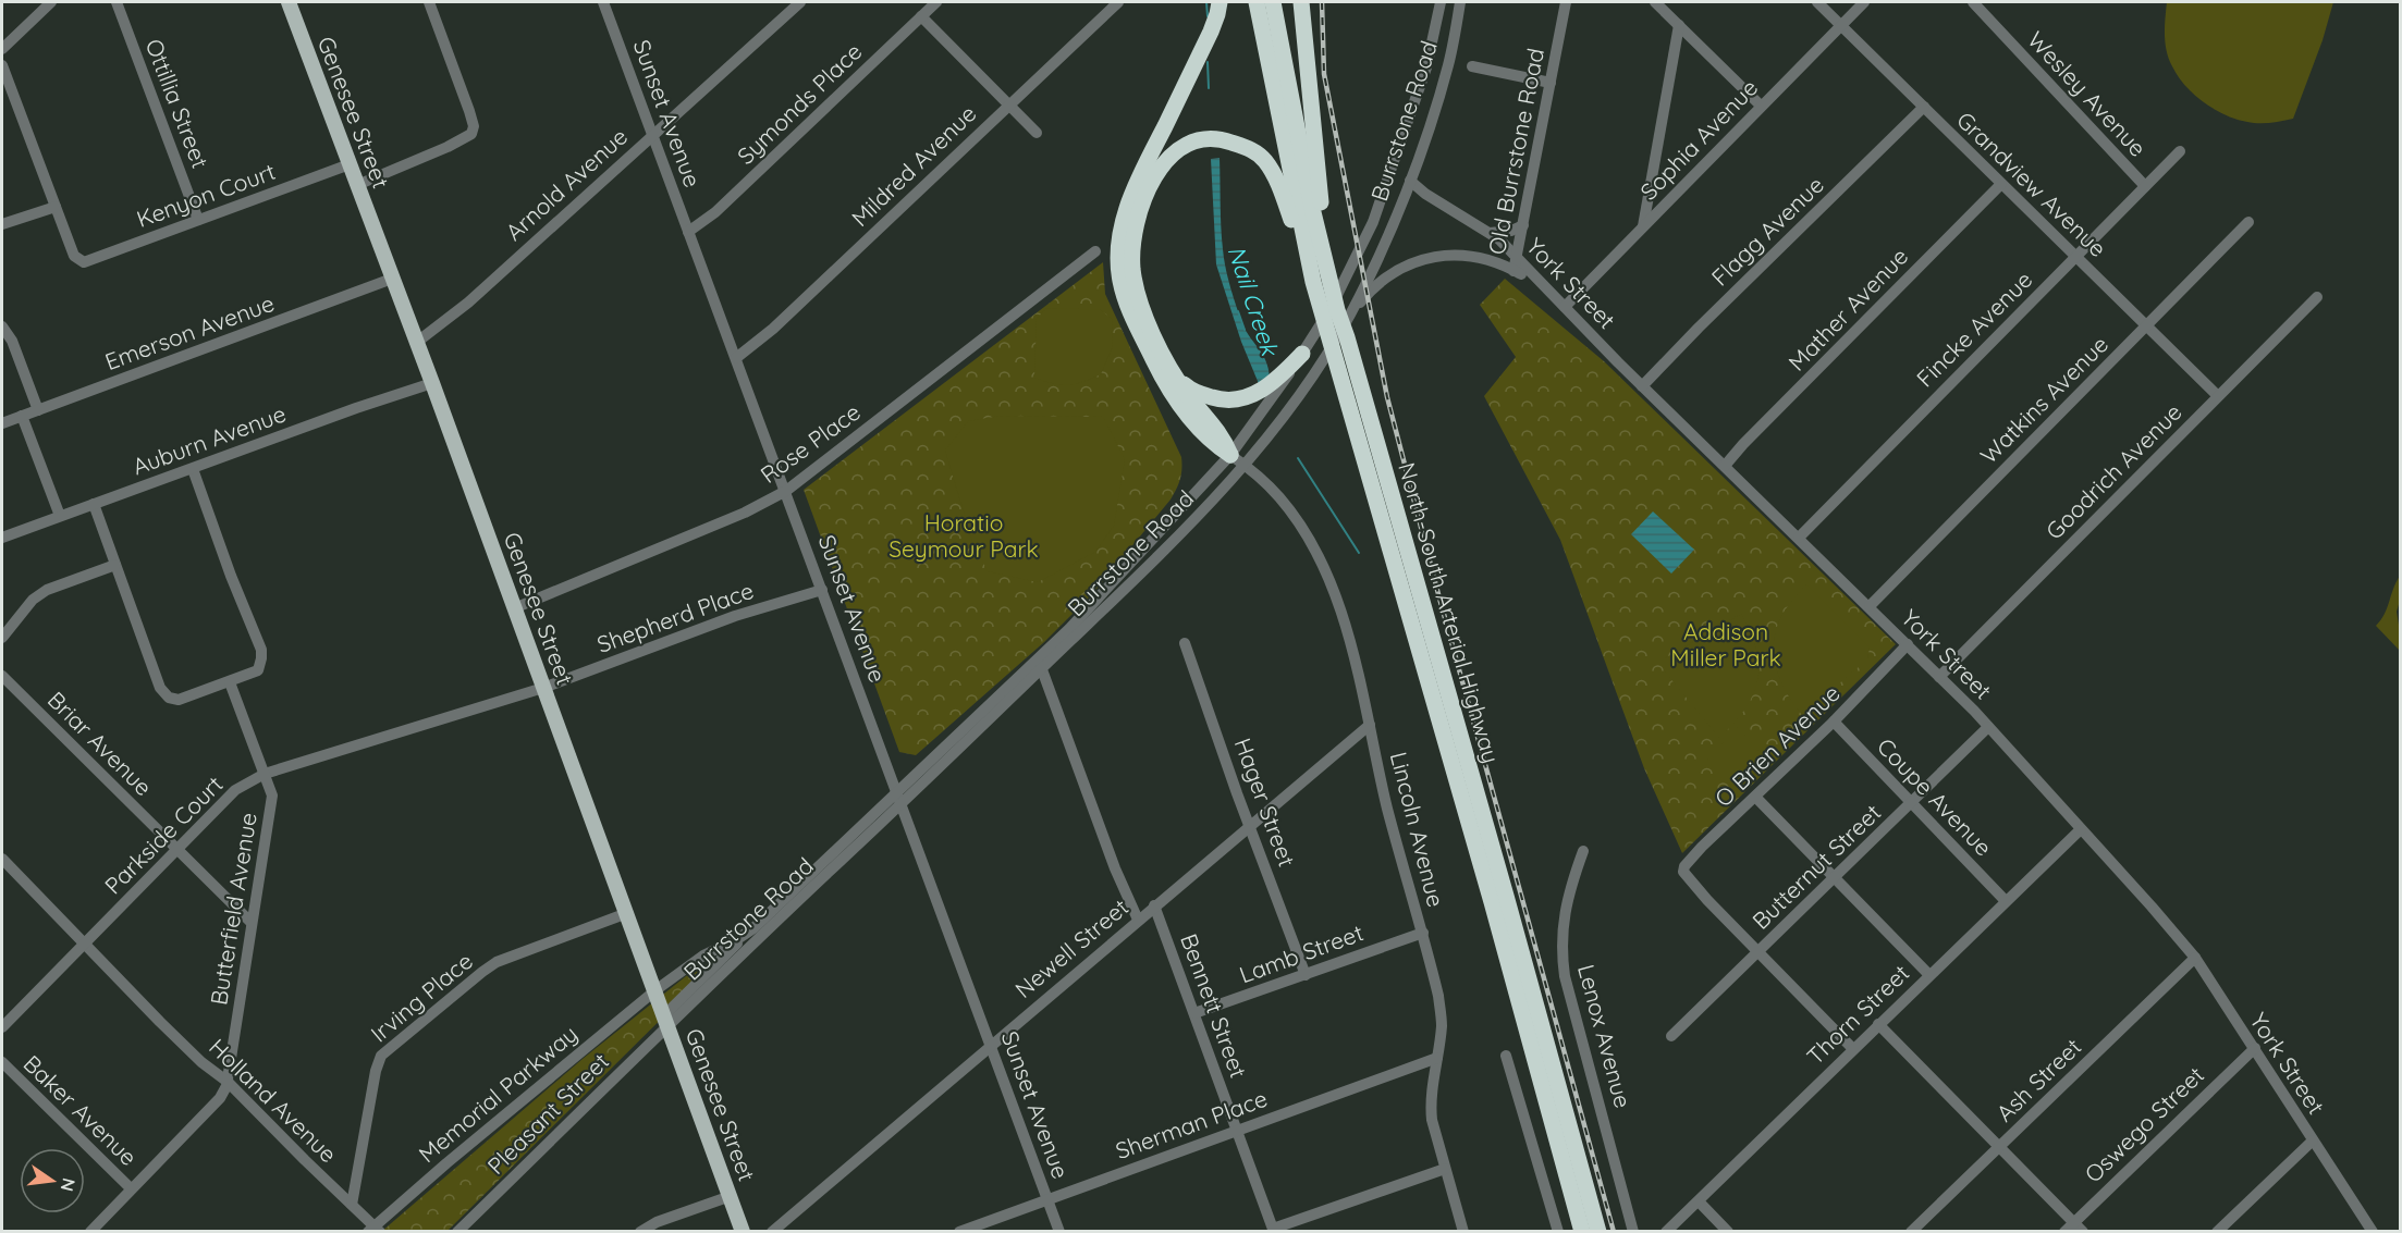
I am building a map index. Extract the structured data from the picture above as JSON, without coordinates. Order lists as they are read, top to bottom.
{
  "streets": {
    "highway": ["North-South Arterial Highway"],
    "main road": ["Genesee Street"],
    "street": [
      "Wesley Avenue",
      "Ottillia Street",
      "Symonds Place",
      "Sunset Avenue",
      "Burrstone Road",
      "Sophia Avenue",
      "Old Burrstone Road",
      "Mildred Avenue",
      "Arnold Avenue",
      "Grandview Avenue",
      "Kenyon Court",
      "Flagg Avenue",
      "York Street",
      "Mather Avenue",
      "Fincke Avenue",
      "Emerson Avenue",
      "Watkins Avenue",
      "Auburn Avenue",
      "Rose Place",
      "Goodrich Avenue",
      "Shepherd Place",
      "Briar Avenue",
      "O Brien Avenue",
      "Coupe Avenue",
      "Hager Street",
      "Lincoln Avenue",
      "Parkside Court",
      "Butternut Street",
      "Butterfield Avenue",
      "Newell Street",
      "Lamb Street",
      "Irving Place",
      "Bennett Street",
      "Thorn Street",
      "Lenox Avenue",
      "Ash Street",
      "Memorial Parkway",
      "Holland Avenue",
      "Baker Avenue",
      "Pleasant Street",
      "Sherman Place",
      "Oswego Street"
    ]
  },
  "crossings": [
    ["Wesley Avenue", "Fincke Avenue"],
    ["Ottillia Street", "Kenyon Court"],
    ["Symonds Place", "Sunset Avenue"],
    ["Genesee Street", "Burrstone Road"],
    ["Genesee Street", "Arnold Avenue"],
    ["Genesee Street", "Kenyon Court"],
    ["Genesee Street", "Emerson Avenue"],
    ["Genesee Street", "Auburn Avenue"],
    ["Genesee Street", "Rose Place"],
    ["Genesee Street", "Shepherd Place"],
    ["Genesee Street", "Parkside Court"],
    ["Genesee Street", "Irving Place"],
    ["Genesee Street", "Memorial Parkway"],
    ["Genesee Street", "Pleasant Street"],
    ["Sunset Avenue", "Burrstone Road"],
    ["Sunset Avenue", "Mildred Avenue"],
    ["Sunset Avenue", "Arnold Avenue"],
    ["Sunset Avenue", "Rose Place"],
    ["Sunset Avenue", "Shepherd Place"],
    ["Sunset Avenue", "Newell Street"],
    ["Sunset Avenue", "Sherman Place"],
    ["Burrstone Road", "York Street"],
    ["Burrstone Road", "Lincoln Avenue"],
    ["Burrstone Road", "Memorial Parkway"],
    ["Burrstone Road", "Pleasant Street"],
    ["Sophia Avenue", "Grandview Avenue"],
    ["Sophia Avenue", "York Street"],
    ["Old Burrstone Road", "York Street"],
    ["Grandview Avenue", "Flagg Avenue"],
    ["Grandview Avenue", "Mather Avenue"],
    ["Grandview Avenue", "Fincke Avenue"],
    ["Grandview Avenue", "Watkins Avenue"],
    ["Grandview Avenue", "Goodrich Avenue"],
    ["Flagg Avenue", "York Street"],
    ["York Street", "Mather Avenue"],
    ["York Street", "Fincke Avenue"],
    ["York Street", "Watkins Avenue"],
    ["York Street", "Goodrich Avenue"],
    ["York Street", "O Brien Avenue"],
    ["York Street", "Butternut Street"],
    ["York Street", "Thorn Street"],
    ["York Street", "Ash Street"],
    ["York Street", "Oswego Street"],
    ["Shepherd Place", "Parkside Court"],
    ["Briar Avenue", "Parkside Court"],
    ["Briar Avenue", "Butterfield Avenue"],
    ["O Brien Avenue", "Coupe Avenue"],
    ["O Brien Avenue", "Butternut Street"],
    ["Coupe Avenue", "Butternut Street"],
    ["Coupe Avenue", "Thorn Street"],
    ["Hager Street", "Newell Street"],
    ["Hager Street", "Lamb Street"],
    ["Lincoln Avenue", "Newell Street"],
    ["Lincoln Avenue", "Lamb Street"],
    ["Lincoln Avenue", "Sherman Place"],
    ["Parkside Court", "Butterfield Avenue"],
    ["Parkside Court", "Holland Avenue"],
    ["Butterfield Avenue", "Holland Avenue"],
    ["Newell Street", "Bennett Street"],
    ["Lamb Street", "Bennett Street"],
    ["Irving Place", "Holland Avenue"],
    ["Bennett Street", "Sherman Place"],
    ["Memorial Parkway", "Holland Avenue"]
  ],
  "water": ["Nail Creek"],
  "parks": ["Horatio Seymour Park", "Addison Miller Park"],
  "north": "right"
}
